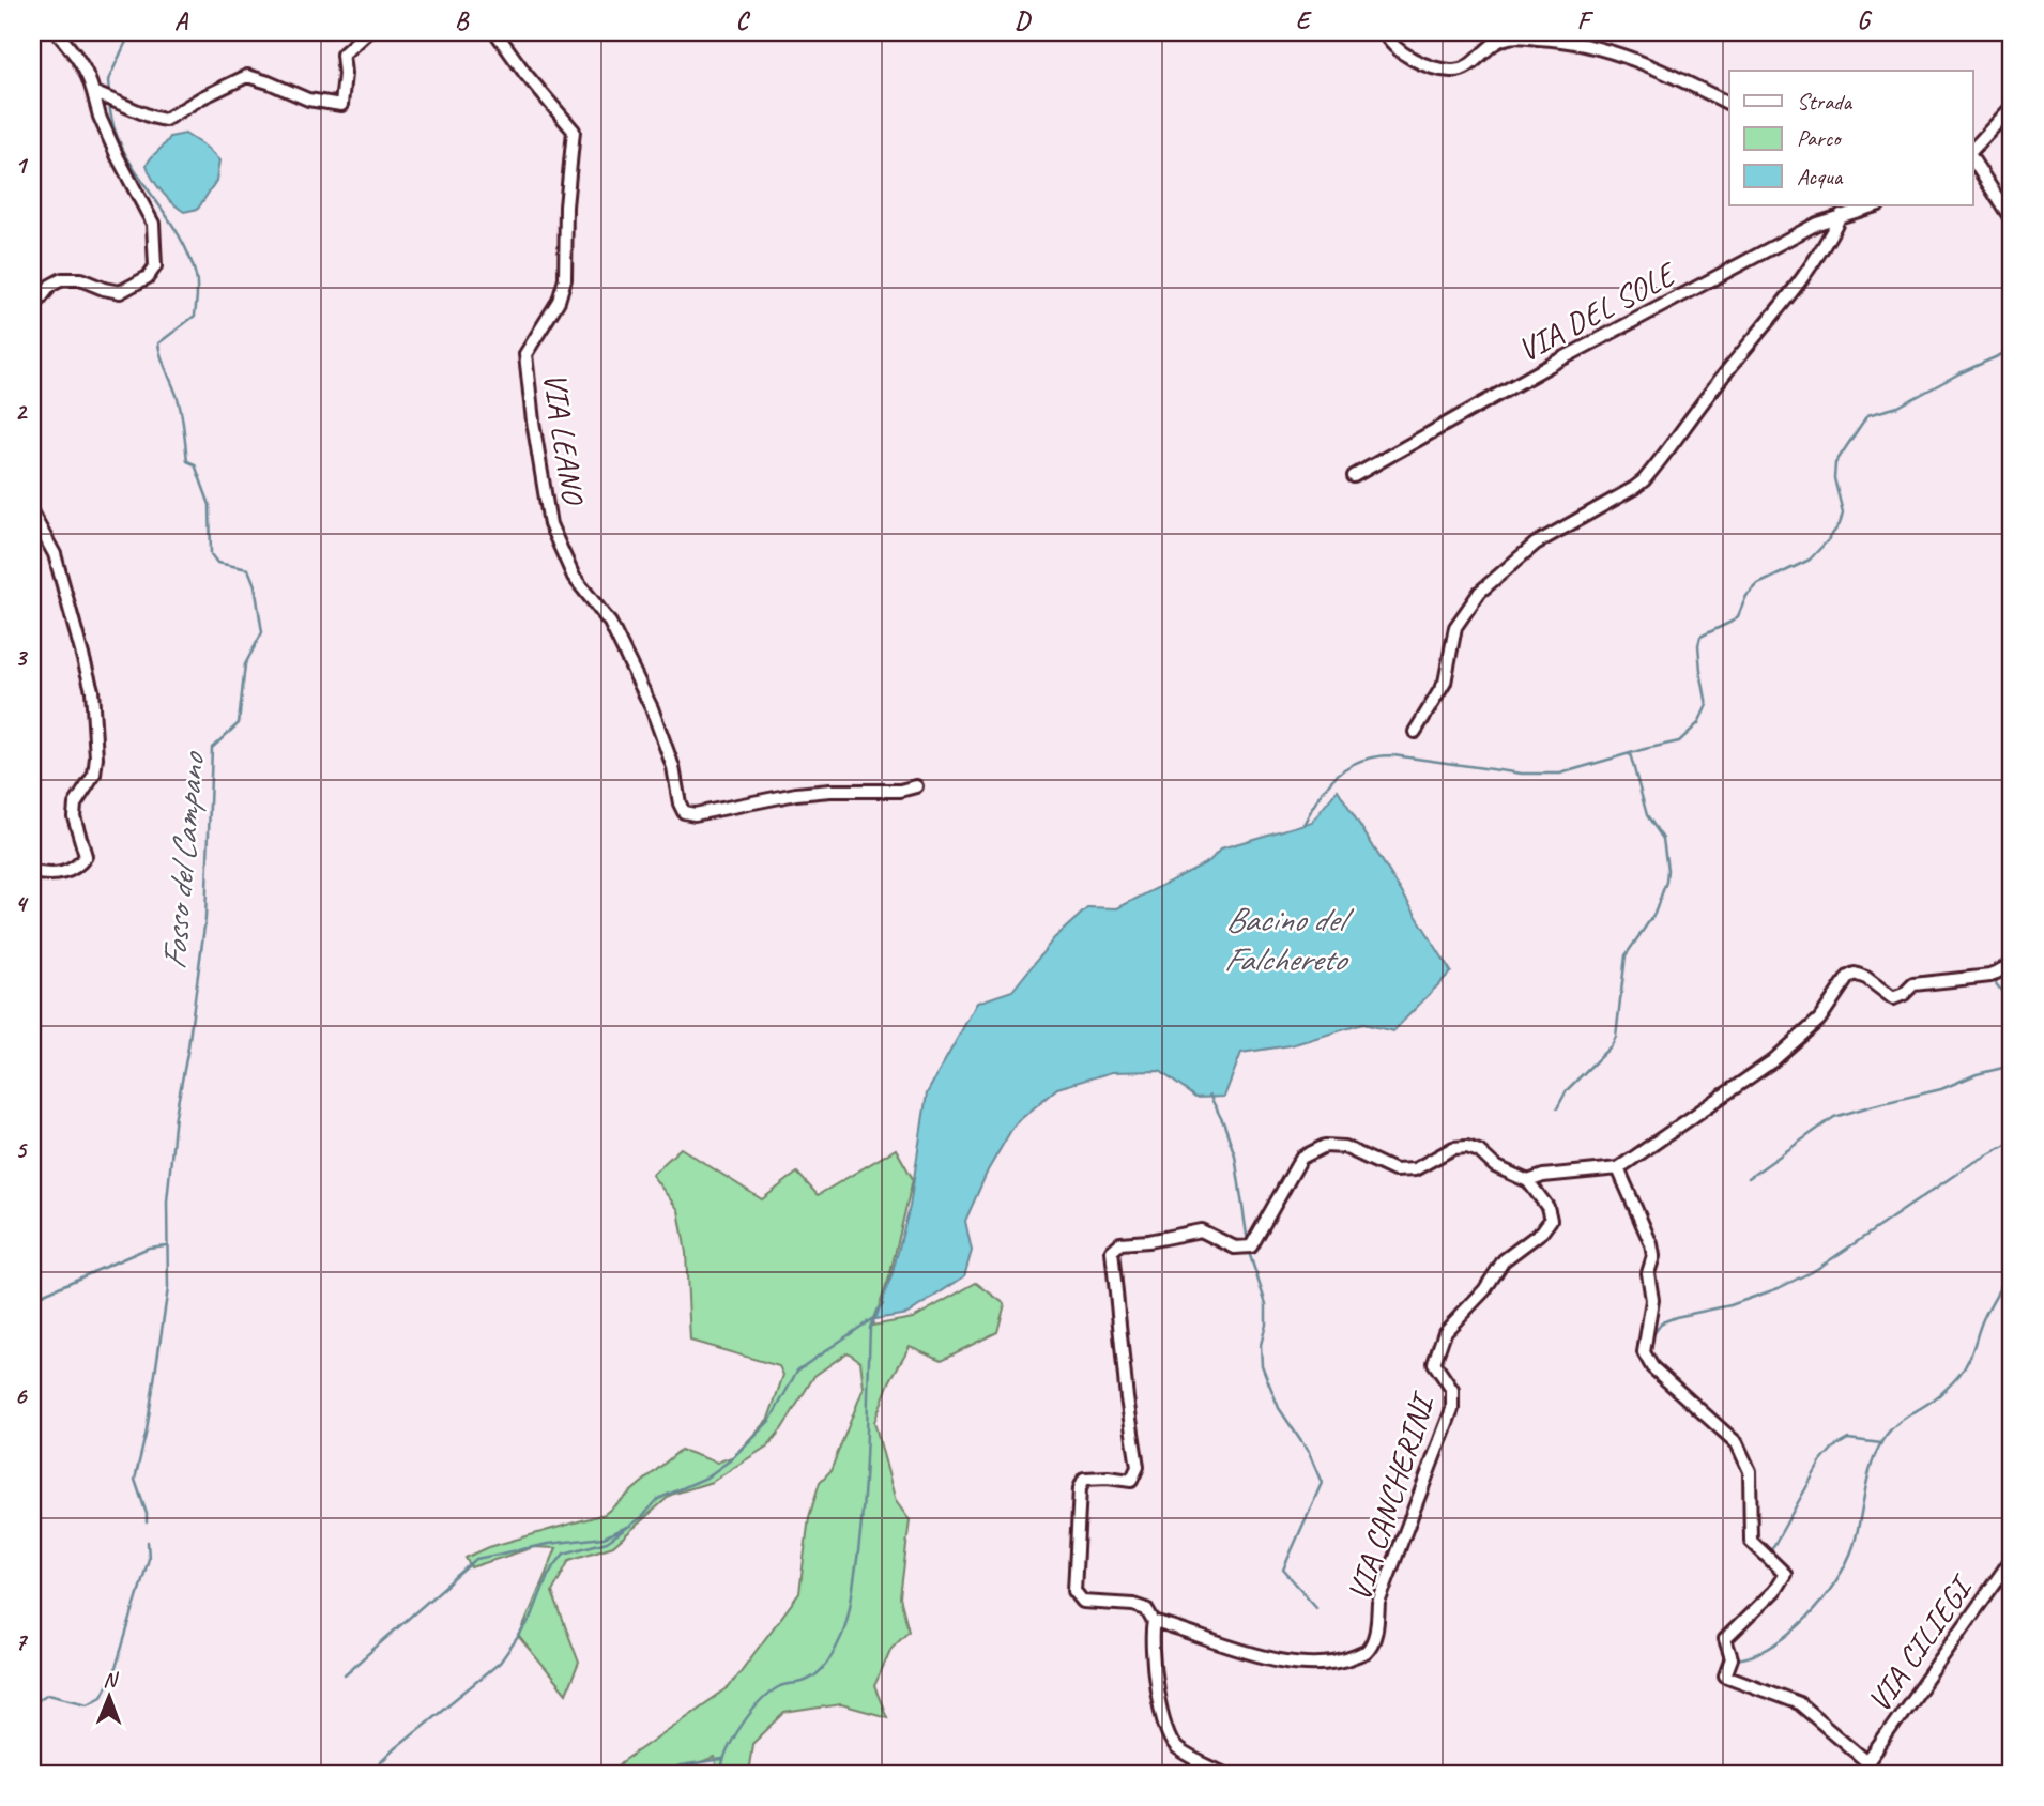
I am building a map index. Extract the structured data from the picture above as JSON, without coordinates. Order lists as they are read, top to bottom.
{
  "streets": {
    "street": [
      "VIA DEL SOLE",
      "VIA LEANO",
      "VIA CANCHERINI",
      "VIA CILIEGI"
    ]
  },
  "water": ["Fosso del Campano", "Bacino del Falchereto"],
  "legend": ["Strada", "Parco", "Acqua"],
  "north": "top",
  "grid": {
    "columns": [
      "A",
      "B",
      "C",
      "D",
      "E",
      "F",
      "G"
    ],
    "rows": [
      "1",
      "2",
      "3",
      "4",
      "5",
      "6",
      "7"
    ]
  }
}
